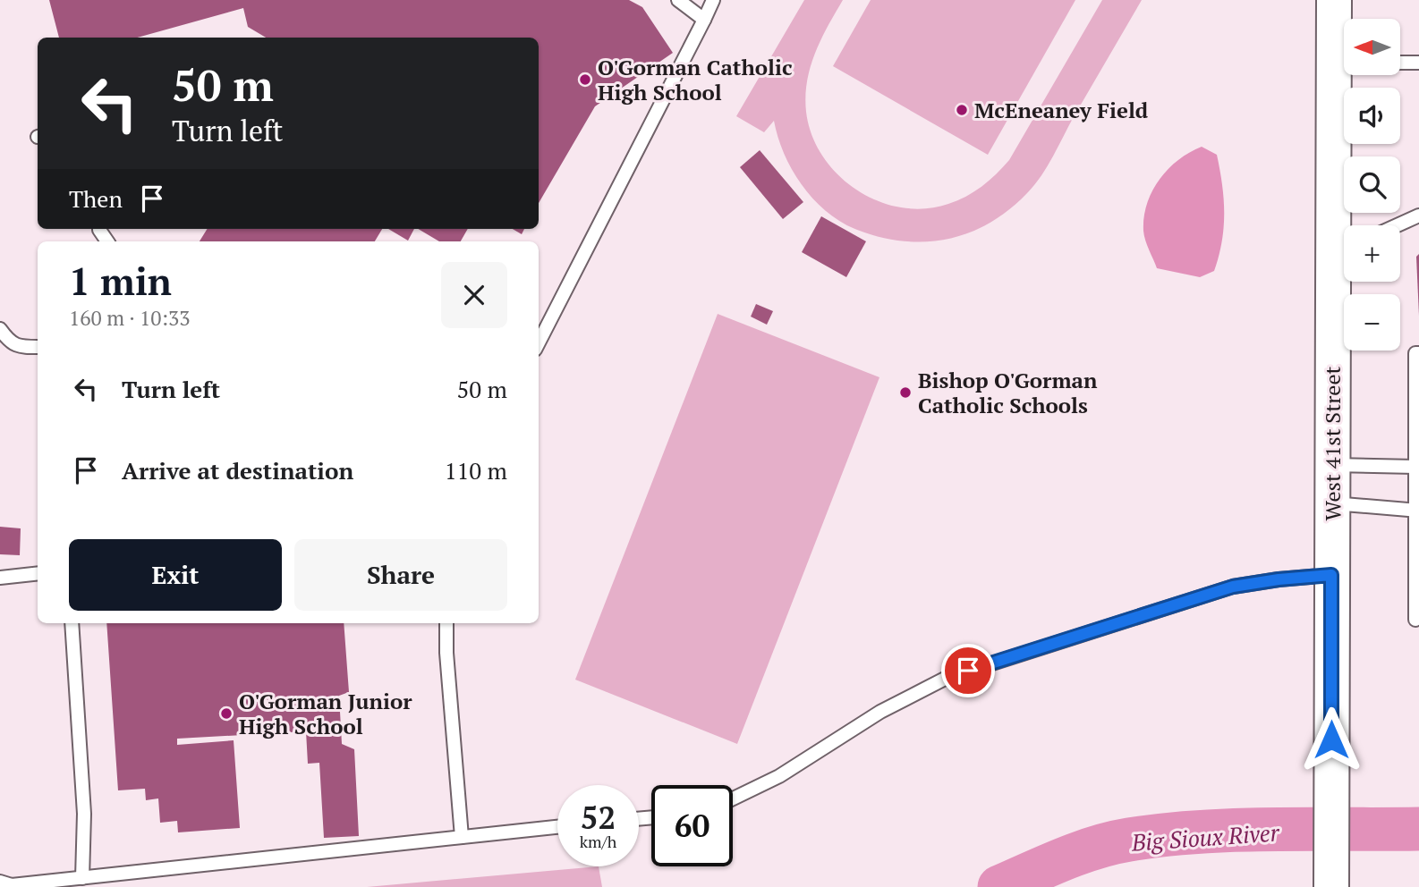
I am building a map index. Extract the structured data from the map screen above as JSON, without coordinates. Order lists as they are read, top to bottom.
{
  "streets": {
    "main road": ["West 41st Street"]
  },
  "water": ["Big Sioux River"],
  "places": [
    "O'Gorman Catholic High School",
    "McEneaney Field",
    "Bishop O'Gorman Catholic Schools",
    "O'Gorman Junior High School"
  ],
  "north": "left",
  "page": {
    "map_buttons": ["+", "−"],
    "turn": ["50 m", "Turn left"],
    "then": "Then",
    "heading": ["1 min", "160 m · 10:33"],
    "list": [
      {
        "name": "Turn left",
        "value": "50 m"
      },
      {
        "name": "Arrive at destination",
        "value": "110 m"
      }
    ],
    "buttons": ["Exit", "Share"],
    "speed": "52 km/h",
    "limit": "60"
  }
}
